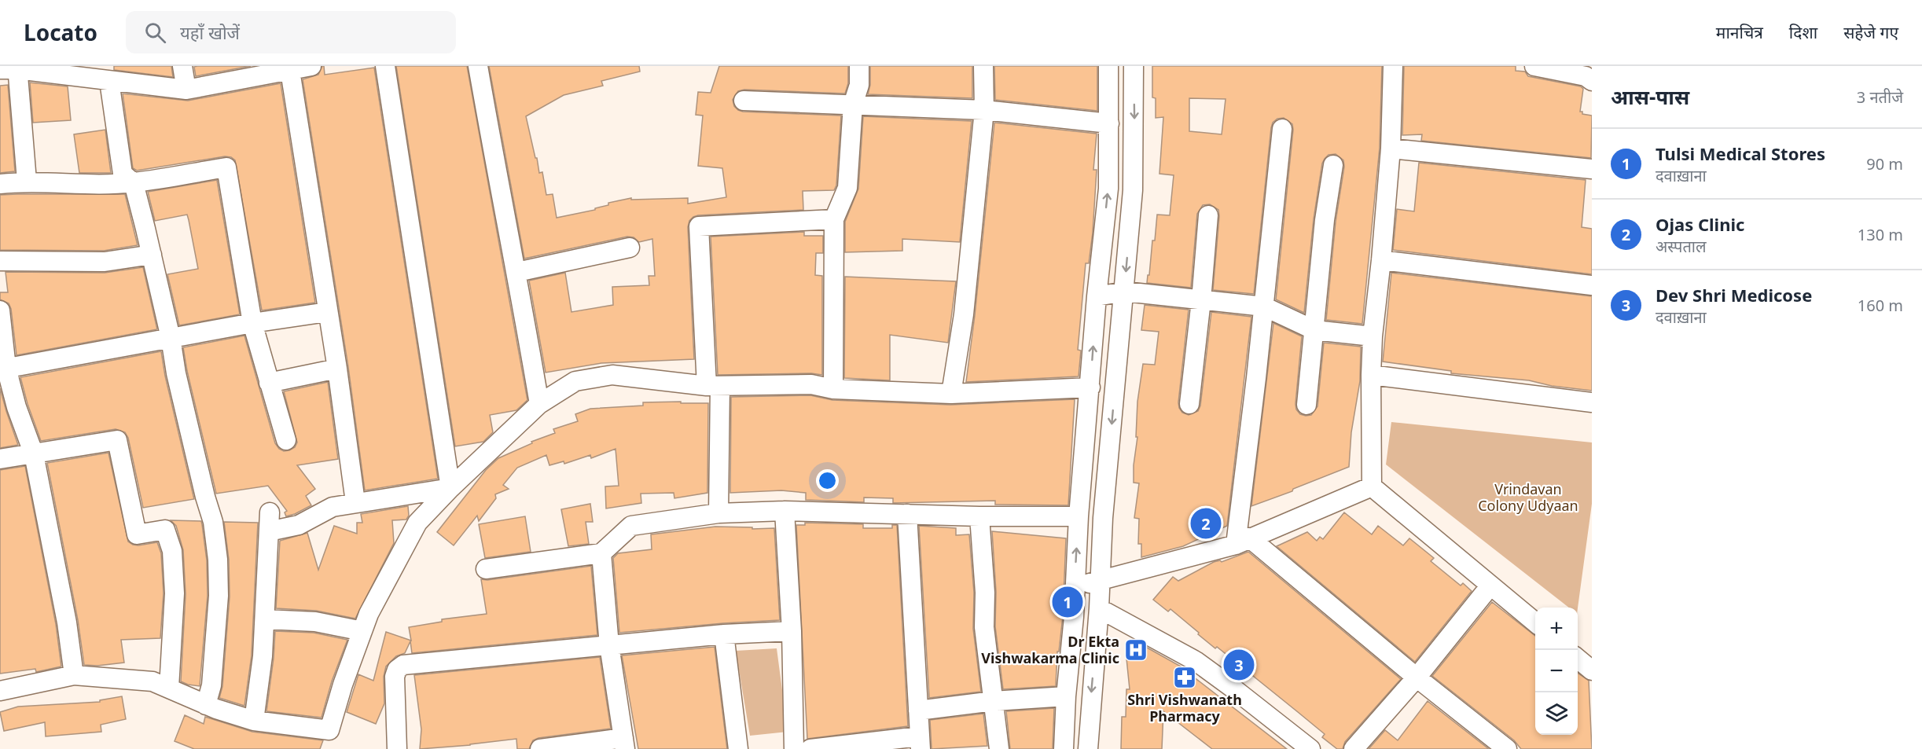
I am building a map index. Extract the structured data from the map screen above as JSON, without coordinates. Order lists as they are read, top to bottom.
{
  "parks": ["Vrindavan Colony Udyaan"],
  "places": {
    "hospital": ["Dr Ekta Vishwakarma Clinic"],
    "pharmacy": ["Shri Vishwanath Pharmacy"]
  },
  "page": {
    "header": "Locato",
    "search": "यहाँ खोजें",
    "nav": ["मानचित्र", "दिशा", "सहेजे गए"],
    "heading": ["आस-पास", "3 नतीजे"],
    "list": [
      {
        "mark": "1",
        "name": "Tulsi Medical Stores",
        "note": "दवाख़ाना",
        "value": "90 m"
      },
      {
        "mark": "2",
        "name": "Ojas Clinic",
        "note": "अस्पताल",
        "value": "130 m"
      },
      {
        "mark": "3",
        "name": "Dev Shri Medicose",
        "note": "दवाख़ाना",
        "value": "160 m"
      }
    ],
    "pins": ["2", "1", "3"],
    "map_buttons": ["+", "−"]
  }
}
